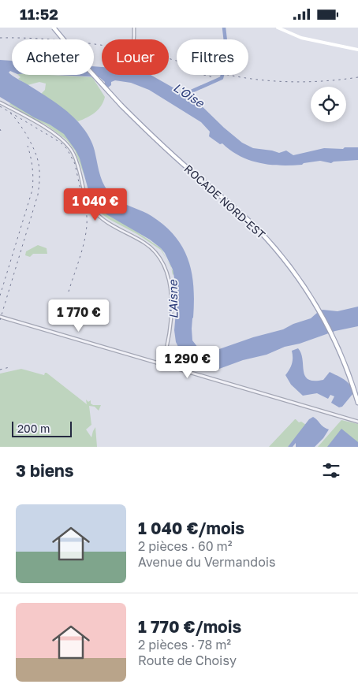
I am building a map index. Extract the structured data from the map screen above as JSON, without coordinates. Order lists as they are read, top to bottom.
{
  "streets": {
    "main road": ["ROCADE NORD-EST"]
  },
  "water": ["L'Oise", "L'Aisne"],
  "scale_bar": "200 m",
  "page": {
    "status": "11:52",
    "chip": ["Acheter", "Louer", "Filtres"],
    "price": ["1 040 €", "1 770 €", "1 290 €"],
    "scale": "200 m",
    "heading": "3 biens",
    "list": [
      {
        "name": "1 040 €/mois",
        "note": "2 pièces · 60 m² · Avenue du Vermandois"
      },
      {
        "name": "1 770 €/mois",
        "note": "2 pièces · 78 m² · Route de Choisy"
      }
    ]
  }
}
